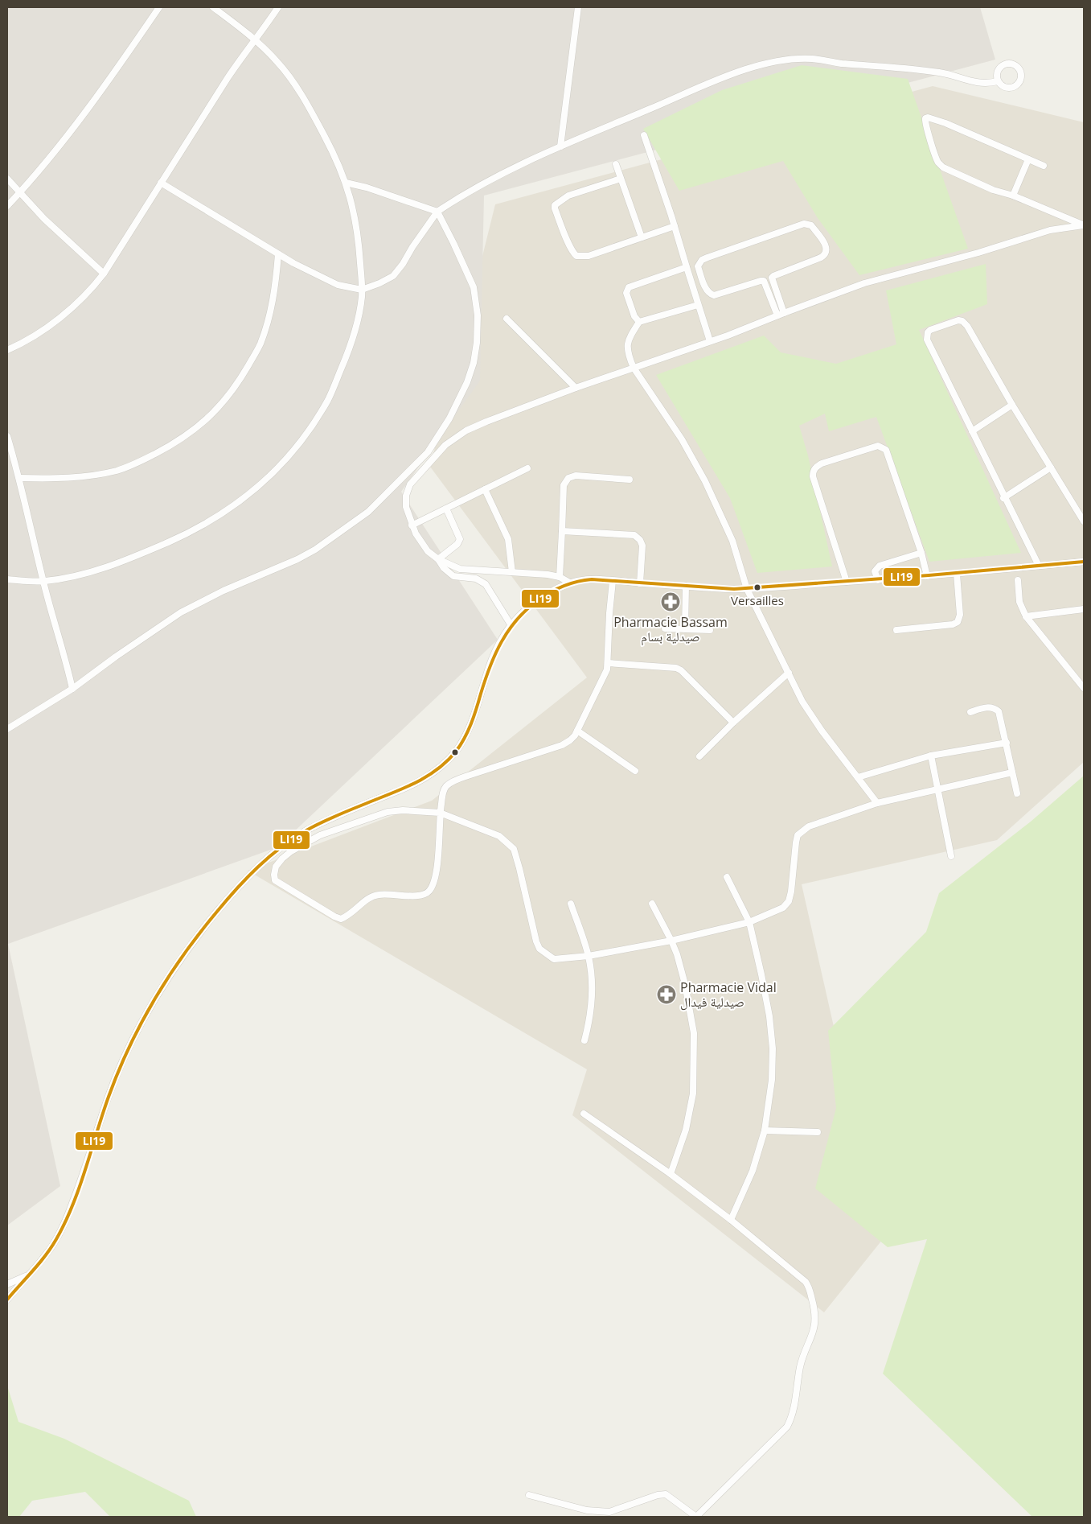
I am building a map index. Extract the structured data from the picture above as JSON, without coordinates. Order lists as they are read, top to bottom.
{
  "places": {
    "other": ["Versailles"],
    "pharmacy": ["Pharmacie Bassam صيدلية بسام", "Pharmacie Vidal صيدلية فيدال"]
  },
  "lines": ["transit line LI19"]
}
